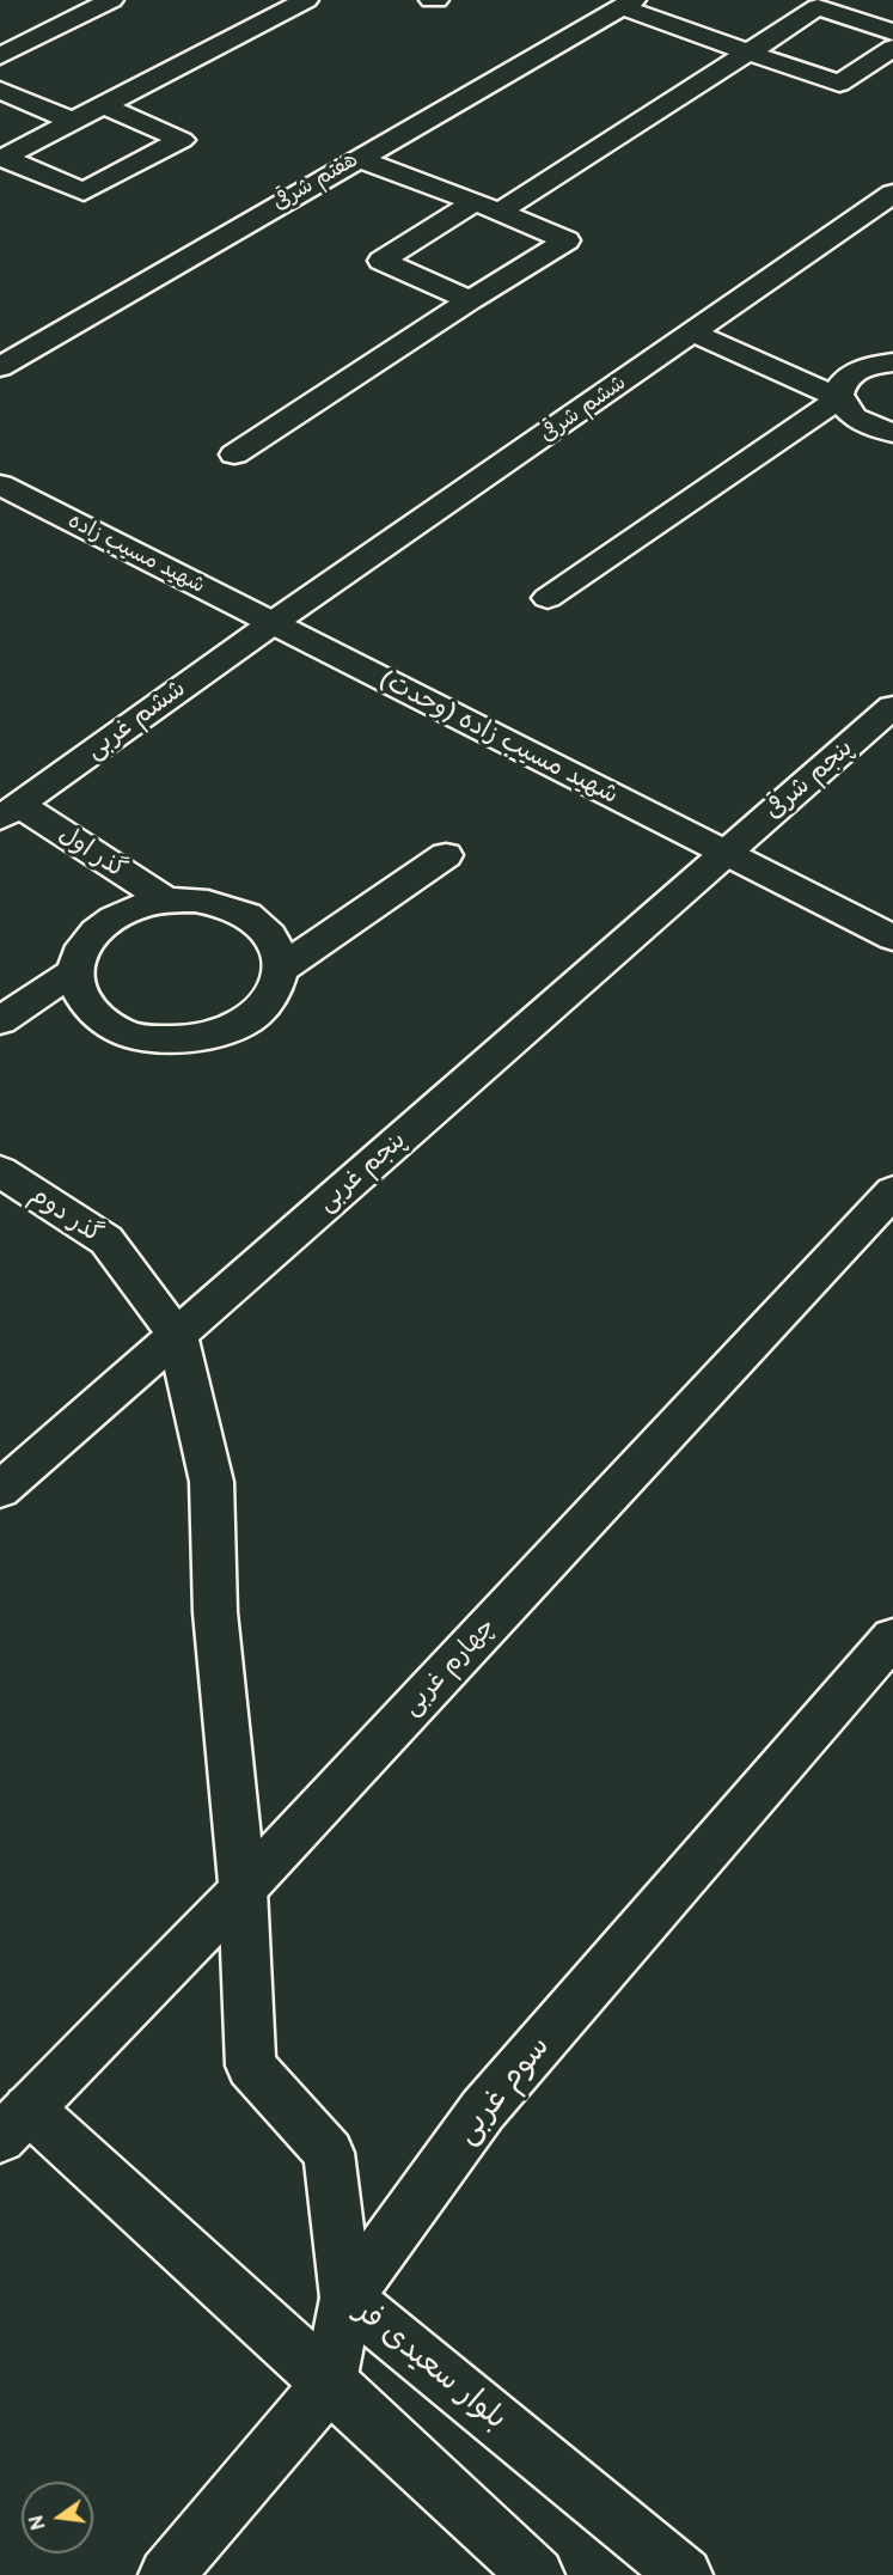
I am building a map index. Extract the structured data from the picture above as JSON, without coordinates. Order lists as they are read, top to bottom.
{
  "streets": {
    "street": [
      "هفتم شرقی",
      "ششم شرقی",
      "شهید مسیب زاده",
      "ششم غربی",
      "شهید مسیب زاده (وحدت)",
      "پنجم شرقی",
      "گذر اول",
      "پنجم غربی",
      "گذر دوم",
      "چهارم غربی",
      "سوم غربی",
      "بلوار سعیدی فر"
    ]
  },
  "crossings": [
    ["ششم شرقی", "شهید مسیب زاده"],
    ["ششم شرقی", "ششم غربی"],
    ["ششم شرقی", "شهید مسیب زاده (وحدت)"],
    ["شهید مسیب زاده", "ششم غربی"],
    ["شهید مسیب زاده", "شهید مسیب زاده (وحدت)"],
    ["ششم غربی", "شهید مسیب زاده (وحدت)"],
    ["ششم غربی", "گذر اول"],
    ["شهید مسیب زاده (وحدت)", "پنجم شرقی"],
    ["شهید مسیب زاده (وحدت)", "پنجم غربی"],
    ["پنجم شرقی", "پنجم غربی"],
    ["پنجم غربی", "گذر دوم"],
    ["پنجم غربی", "بلوار سعیدی فر"],
    ["گذر دوم", "بلوار سعیدی فر"],
    ["چهارم غربی", "بلوار سعیدی فر"],
    ["سوم غربی", "بلوار سعیدی فر"]
  ],
  "north": "left"
}
